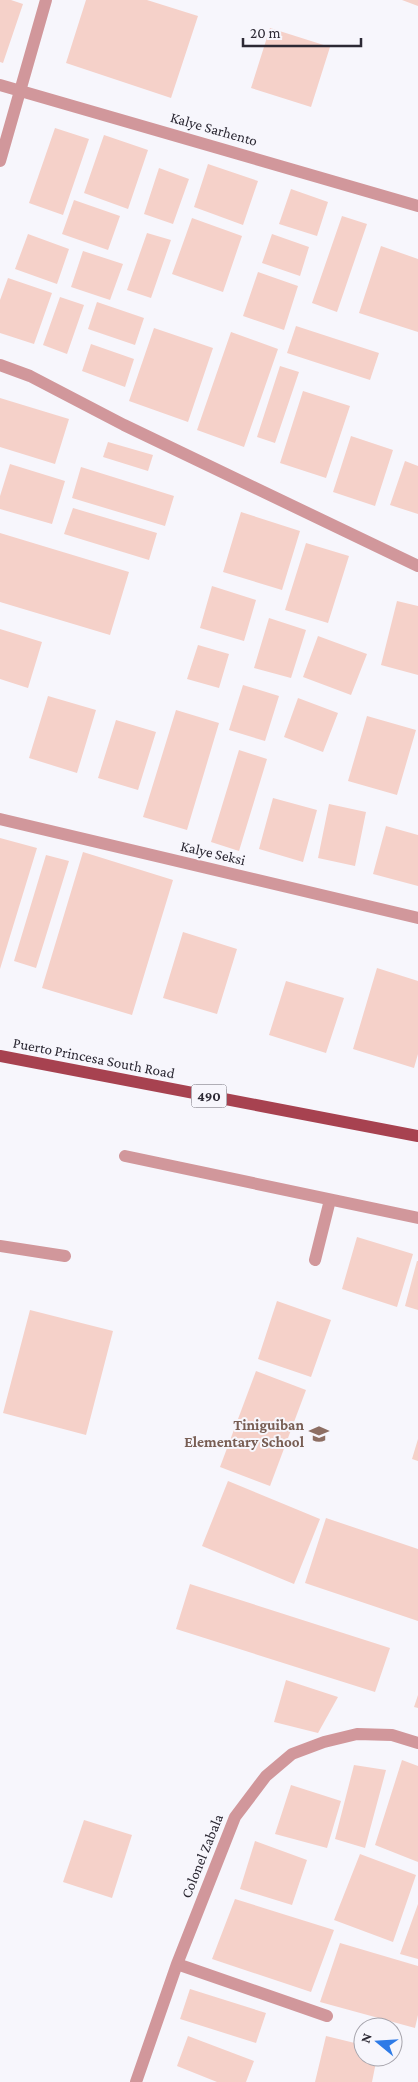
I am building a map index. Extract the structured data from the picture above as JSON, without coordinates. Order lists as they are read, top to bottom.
{
  "streets": {
    "main road": ["Puerto Princesa South Road", "490"],
    "street": ["Kalye Sarhento", "Kalye Seksi", "Colonel Zabala"]
  },
  "places": {
    "school or university": ["Tiniguiban Elementary School"]
  },
  "scale_bar": "20 m",
  "north": "left"
}
